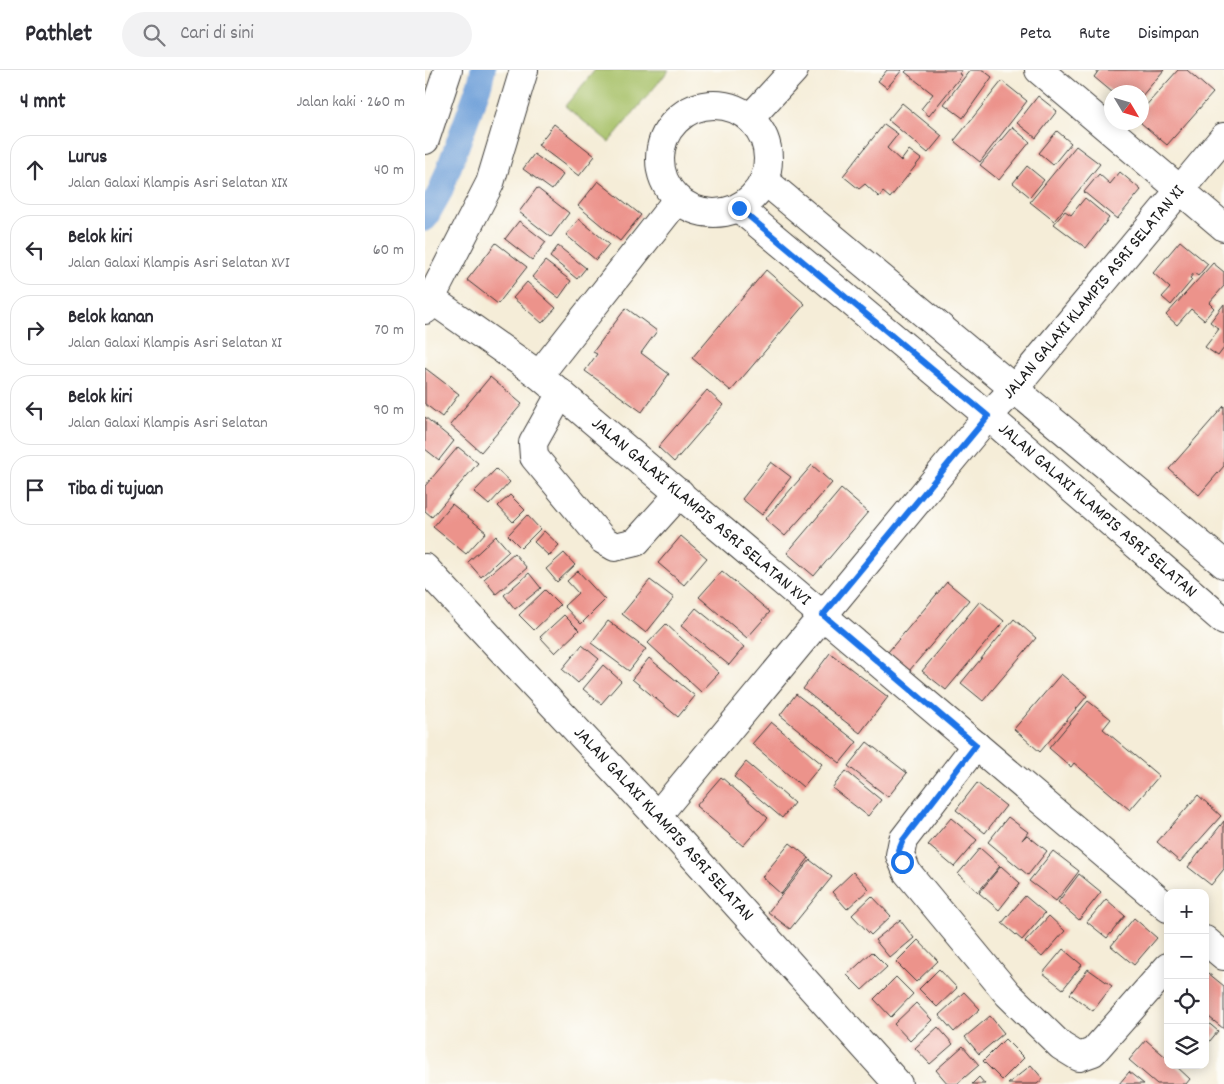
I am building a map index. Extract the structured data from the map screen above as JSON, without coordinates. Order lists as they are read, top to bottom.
{
  "streets": {
    "street": ["JALAN GALAXI KLAMPIS ASRI SELATAN XI", "JALAN GALAXI KLAMPIS ASRI SELATAN", "JALAN GALAXI KLAMPIS ASRI SELATAN XVI"]
  },
  "crossings": [
    ["JALAN GALAXI KLAMPIS ASRI SELATAN XI", "JALAN GALAXI KLAMPIS ASRI SELATAN"],
    ["JALAN GALAXI KLAMPIS ASRI SELATAN XI", "JALAN GALAXI KLAMPIS ASRI SELATAN XVI"]
  ],
  "north": "bottom right",
  "page": {
    "header": "Pathlet",
    "search": "Cari di sini",
    "nav": ["Peta", "Rute", "Disimpan"],
    "heading": ["4 mnt", "Jalan kaki · 260 m"],
    "list": [
      ["Lurus", "Jalan Galaxi Klampis Asri Selatan XIX", "40 m"],
      ["Belok kiri", "Jalan Galaxi Klampis Asri Selatan XVI", "60 m"],
      ["Belok kanan", "Jalan Galaxi Klampis Asri Selatan XI", "70 m"],
      ["Belok kiri", "Jalan Galaxi Klampis Asri Selatan", "90 m"],
      "Tiba di tujuan"
    ],
    "map_buttons": ["+", "−"]
  }
}
